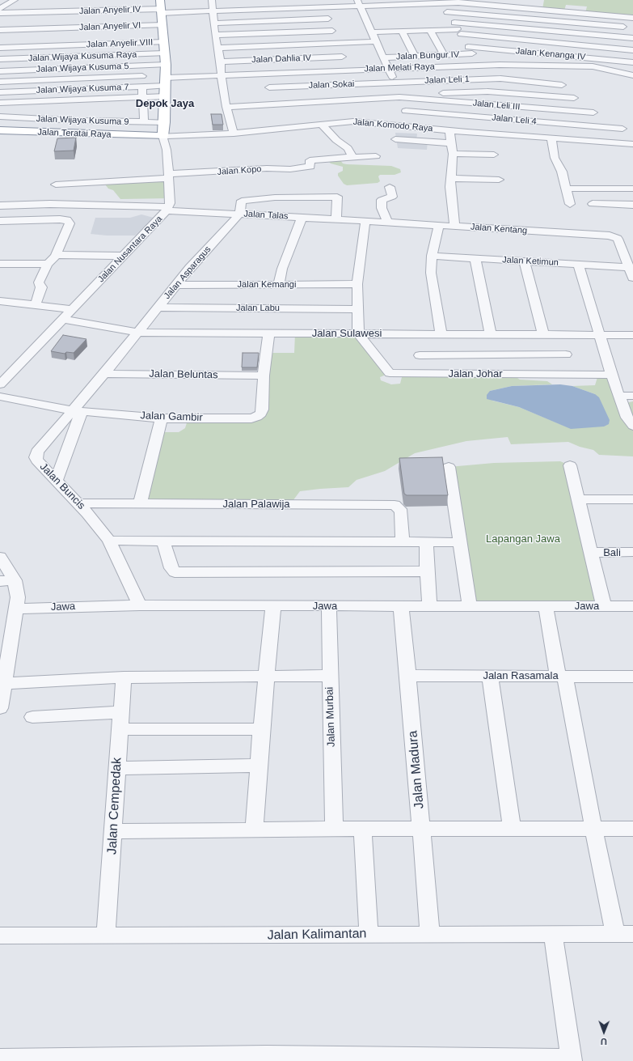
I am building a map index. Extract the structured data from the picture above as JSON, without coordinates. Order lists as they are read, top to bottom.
{
  "streets": {
    "highway": ["Jalan Teratai Raya", "Jalan Nusantara Raya"],
    "street": [
      "Jalan Anyelir IV",
      "Jalan Anyelir VI",
      "Jalan Anyelir VIII",
      "Jalan Kenanga IV",
      "Jalan Bungur IV",
      "Jalan Wijaya Kusuma Raya",
      "Jalan Dahlia IV",
      "Jalan Wijaya Kusuma 5",
      "Jalan Melati Raya",
      "Jalan Leli 1",
      "Jalan Sokai",
      "Jalan Wijaya Kusuma 7",
      "Jalan Leli III",
      "Jalan Leli 4",
      "Jalan Wijaya Kusuma 9",
      "Jalan Komodo Raya",
      "Jalan Kopo",
      "Jalan Talas",
      "Jalan Kentang",
      "Jalan Ketimun",
      "Jalan Asparagus",
      "Jalan Kemangi",
      "Jalan Labu",
      "Jalan Sulawesi",
      "Jalan Johar",
      "Jalan Beluntas",
      "Jalan Gambir",
      "Jalan Buncis",
      "Jalan Palawija",
      "Bali",
      "Jawa",
      "Jalan Rasamala",
      "Jalan Murbai",
      "Jalan Madura",
      "Jalan Cempedak",
      "Jalan Kalimantan"
    ]
  },
  "crossings": [
    ["Jalan Anyelir IV", "Jalan Anyelir VI"],
    ["Jalan Anyelir IV", "Jalan Anyelir VIII"],
    ["Jalan Anyelir IV", "Jalan Nusantara Raya"],
    ["Jalan Anyelir VI", "Jalan Anyelir VIII"],
    ["Jalan Anyelir VI", "Jalan Nusantara Raya"],
    ["Jalan Anyelir VIII", "Jalan Nusantara Raya"],
    ["Jalan Kenanga IV", "Jalan Bungur IV"],
    ["Jalan Wijaya Kusuma Raya", "Jalan Nusantara Raya"],
    ["Jalan Wijaya Kusuma 5", "Jalan Nusantara Raya"],
    ["Jalan Melati Raya", "Jalan Wijaya Kusuma 7"],
    ["Jalan Melati Raya", "Jalan Nusantara Raya"],
    ["Jalan Leli 1", "Jalan Sokai"],
    ["Jalan Wijaya Kusuma 7", "Jalan Nusantara Raya"],
    ["Jalan Wijaya Kusuma 9", "Jalan Nusantara Raya"],
    ["Jalan Komodo Raya", "Jalan Teratai Raya"],
    ["Jalan Komodo Raya", "Jalan Nusantara Raya"],
    ["Jalan Teratai Raya", "Jalan Nusantara Raya"],
    ["Jalan Kopo", "Jalan Nusantara Raya"],
    ["Jalan Talas", "Jalan Kentang"],
    ["Jalan Talas", "Jalan Nusantara Raya"],
    ["Jalan Talas", "Jalan Asparagus"],
    ["Jalan Nusantara Raya", "Jalan Sulawesi"],
    ["Jalan Asparagus", "Jalan Kemangi"],
    ["Jalan Asparagus", "Jalan Labu"],
    ["Jalan Asparagus", "Jalan Sulawesi"],
    ["Jalan Asparagus", "Jalan Buncis"],
    ["Jalan Sulawesi", "Jalan Johar"],
    ["Jalan Sulawesi", "Jalan Gambir"],
    ["Jalan Sulawesi", "Jalan Buncis"],
    ["Jalan Beluntas", "Jalan Gambir"],
    ["Jalan Beluntas", "Jalan Buncis"],
    ["Jalan Gambir", "Jalan Buncis"],
    ["Jalan Buncis", "Jalan Palawija"],
    ["Jalan Buncis", "Jawa"],
    ["Jawa", "Jalan Murbai"],
    ["Jawa", "Jalan Madura"],
    ["Jalan Rasamala", "Jalan Madura"],
    ["Jalan Madura", "Jalan Kalimantan"],
    ["Jalan Cempedak", "Jalan Kalimantan"]
  ],
  "districts": ["Depok Jaya"],
  "parks": ["Lapangan Jawa"],
  "north": "bottom"
}
